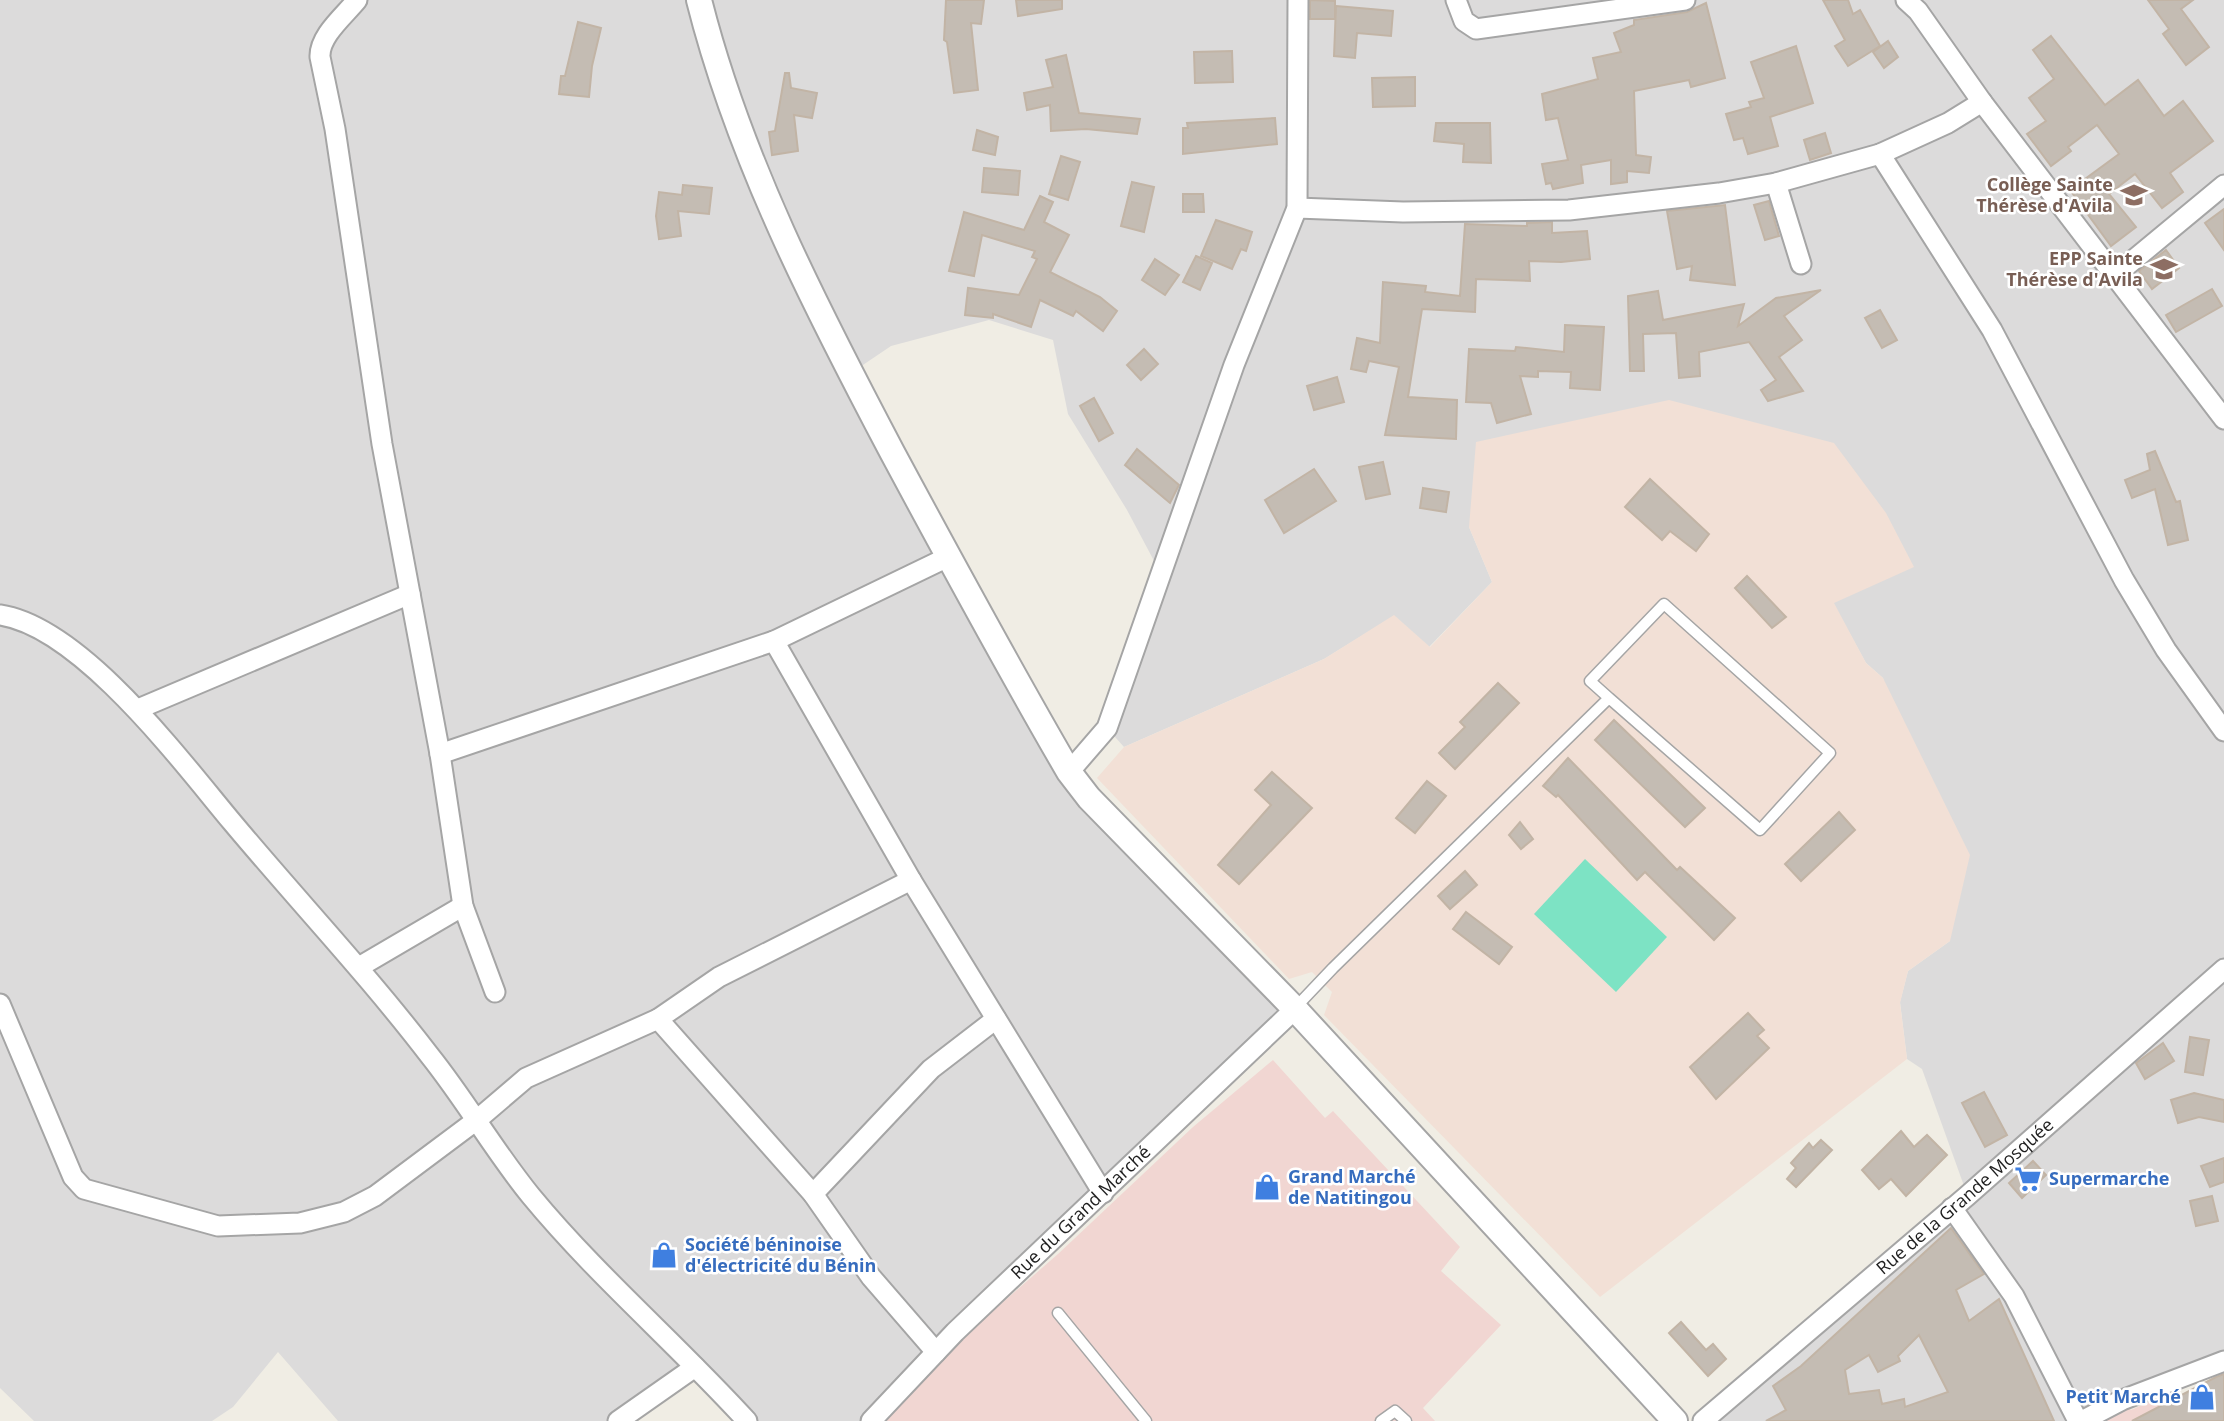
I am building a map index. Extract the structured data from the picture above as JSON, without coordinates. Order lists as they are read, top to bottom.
{
  "streets": {
    "street": ["Rue de la Grande Mosquée", "Rue du Grand Marché"]
  },
  "places": {
    "school or university": ["Collège Sainte Thérèse d'Avila", "EPP Sainte Thérèse d'Avila"],
    "supermarket": ["Supermarche"],
    "shop": ["Grand Marché de Natitingou", "Société béninoise d'électricité du Bénin", "Petit Marché"]
  }
}
